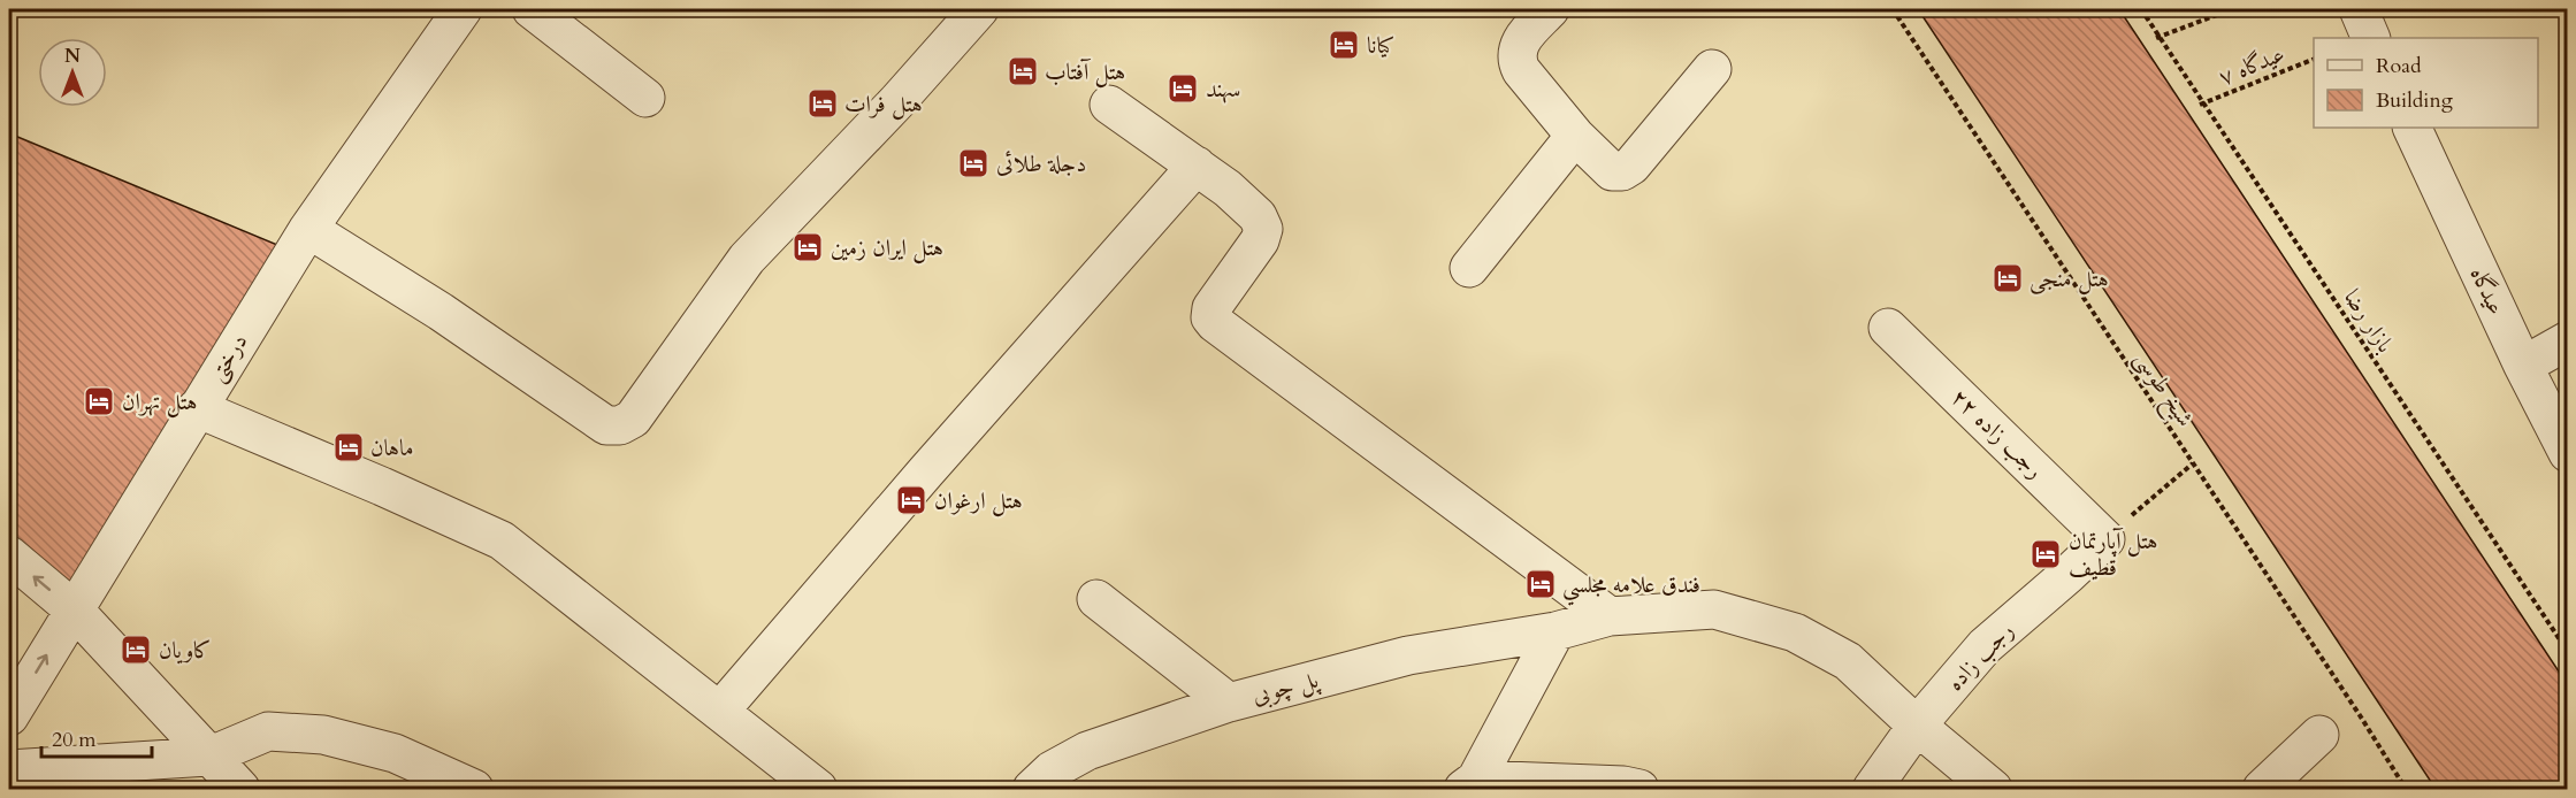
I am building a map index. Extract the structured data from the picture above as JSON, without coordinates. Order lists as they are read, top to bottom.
{
  "streets": {
    "street": [
      "عیدگاه",
      "درختی",
      "رجب زاده ۲۲",
      "رجب زاده",
      "پل چوبی"
    ],
    "path": ["عیدگاه ۷", "بازار رضا", "شیخ طوسی"]
  },
  "crossings": [
    ["عیدگاه ۷", "بازار رضا"],
    ["رجب زاده ۲۲", "رجب زاده"],
    ["رجب زاده", "پل چوبی"]
  ],
  "places": {
    "hotel": [
      "كيانا",
      "هتل آفتاب",
      "سهند",
      "هتل فرات",
      "دجلة طلائی",
      "هتل ایران زمین",
      "هتل منجی",
      "هتل تهران",
      "ماهان",
      "هتل ارغوان",
      "هتل آپارتمان قطیف",
      "فندق علامه مجلسي",
      "کاویان"
    ]
  },
  "legend": ["Road", "Building"],
  "scale_bar": "20 m",
  "north": "top"
}
